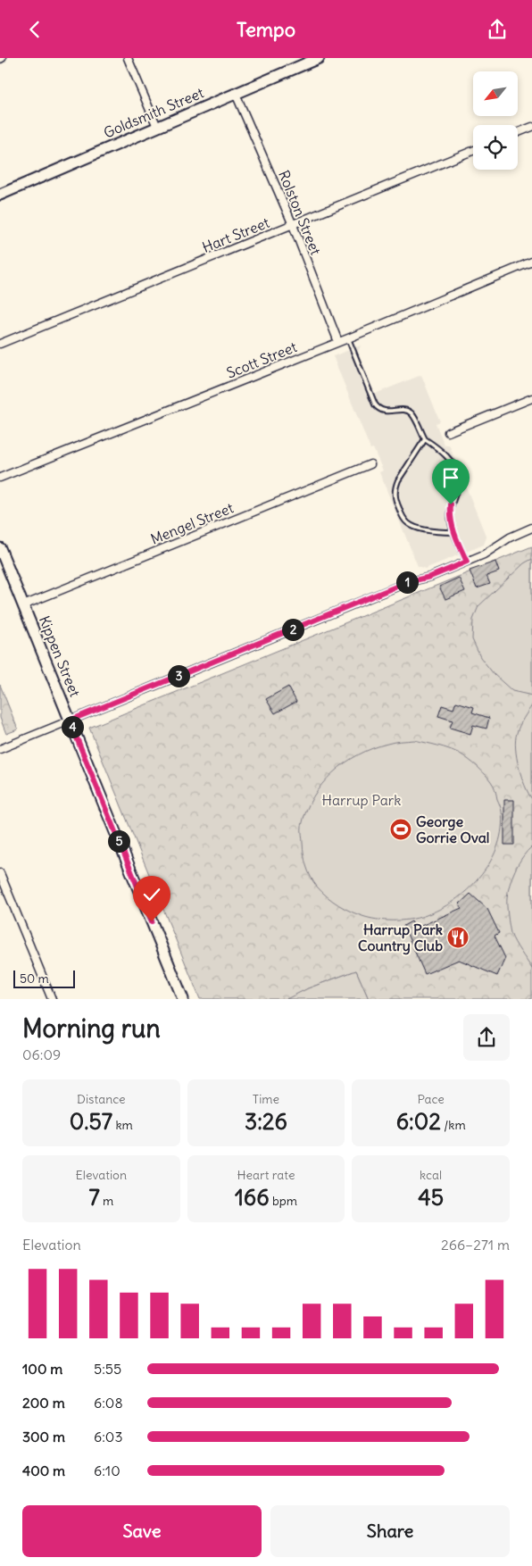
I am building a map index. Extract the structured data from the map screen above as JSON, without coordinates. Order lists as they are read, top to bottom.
{
  "streets": {
    "street": [
      "Goldsmith Street",
      "Rolston Street",
      "Hart Street",
      "Scott Street",
      "Mengel Street",
      "Kippen Street"
    ]
  },
  "crossings": [
    ["Goldsmith Street", "Rolston Street"],
    ["Rolston Street", "Hart Street"],
    ["Rolston Street", "Scott Street"],
    ["Mengel Street", "Kippen Street"]
  ],
  "parks": ["Harrup Park"],
  "places": {
    "sports": ["George Gorrie Oval"],
    "restaurant": ["Harrup Park Country Club"]
  },
  "scale_bar": "50 m",
  "north": "bottom left",
  "page": {
    "header": "Tempo",
    "pins": [
      "1",
      "2",
      "3",
      "4",
      "5"
    ],
    "scale": "50 m",
    "heading": ["Morning run", "06:09"],
    "stats": [
      ["Distance", "0.57 km"],
      ["Time", "3:26"],
      ["Pace", "6:02 /km"],
      ["Elevation", "7 m"],
      ["Heart rate", "166 bpm"],
      ["kcal", "45"]
    ],
    "chart": ["Elevation", "266–271 m"],
    "list": [
      {
        "name": "100 m",
        "note": "5:55"
      },
      {
        "name": "200 m",
        "note": "6:08"
      },
      {
        "name": "300 m",
        "note": "6:03"
      },
      {
        "name": "400 m",
        "note": "6:10"
      }
    ],
    "buttons": ["Save", "Share"]
  }
}
